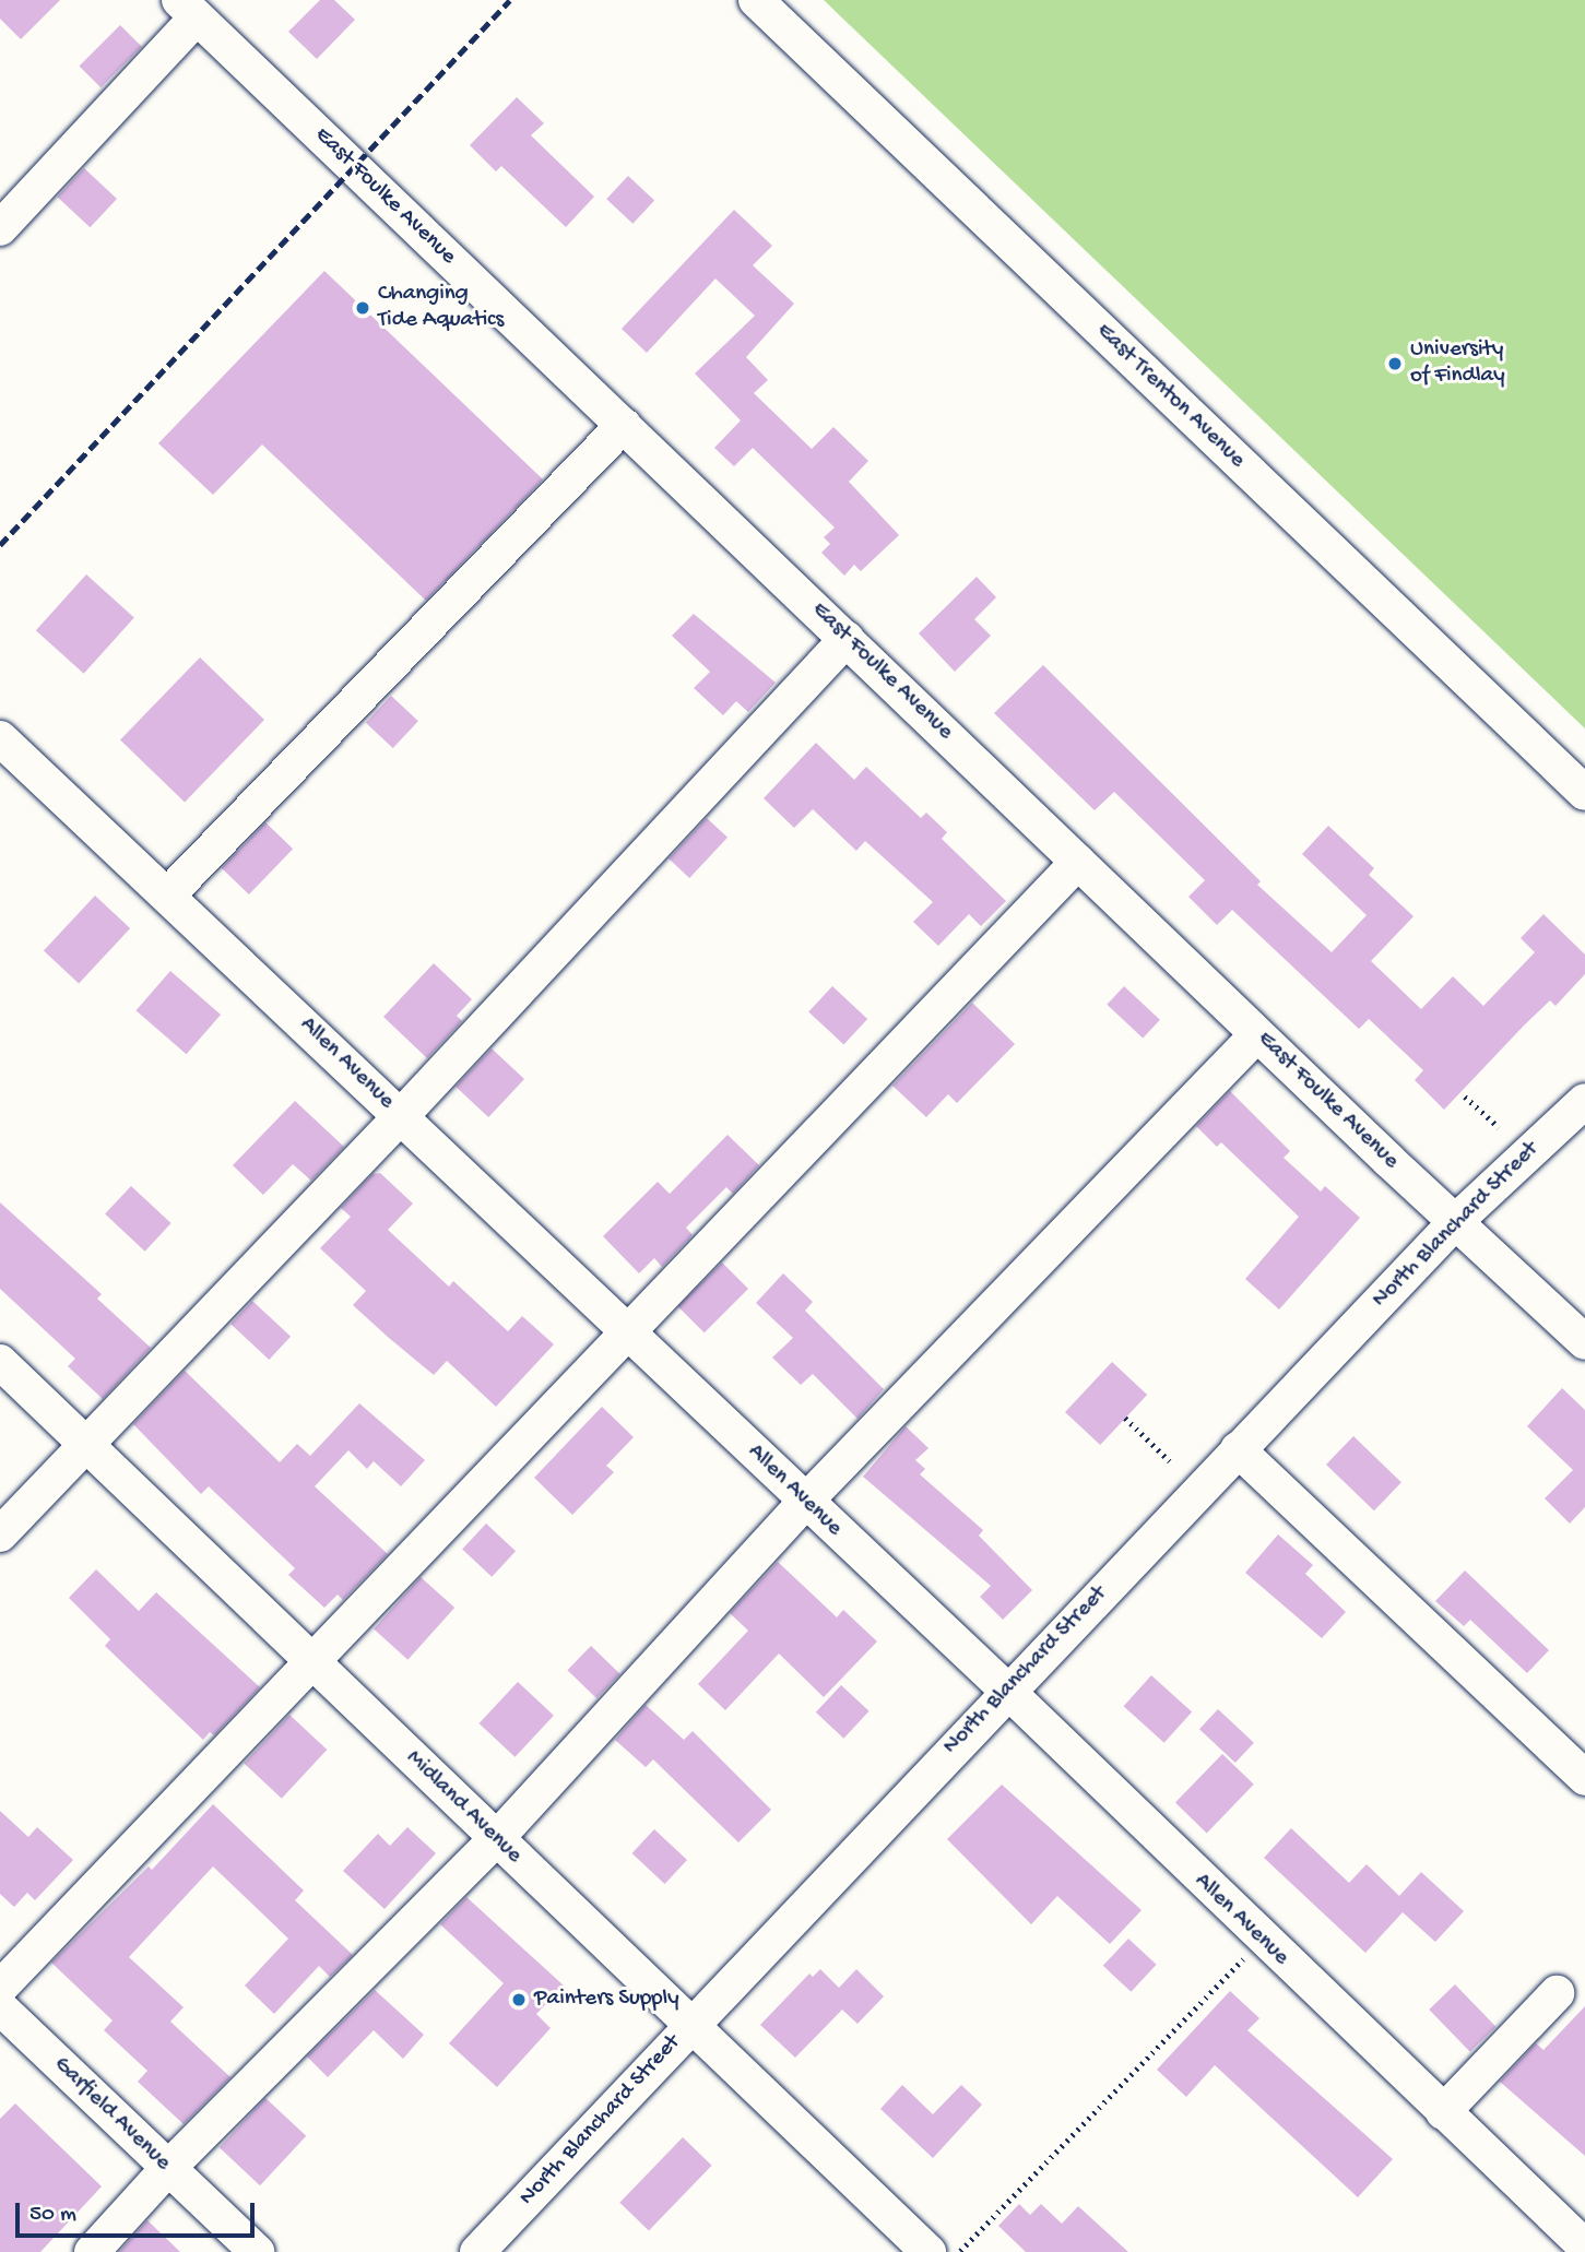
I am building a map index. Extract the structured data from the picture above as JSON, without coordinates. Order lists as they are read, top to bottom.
{
  "streets": {
    "street": [
      "East Foulke Avenue",
      "East Trenton Avenue",
      "Allen Avenue",
      "North Blanchard Street",
      "Midland Avenue",
      "Garfield Avenue"
    ]
  },
  "crossings": [
    ["East Foulke Avenue", "North Blanchard Street"],
    ["Allen Avenue", "North Blanchard Street"],
    ["North Blanchard Street", "Midland Avenue"]
  ],
  "places": ["Changing Tide Aquatics", "University of Findlay", "Painters Supply"],
  "scale_bar": "50 m"
}
